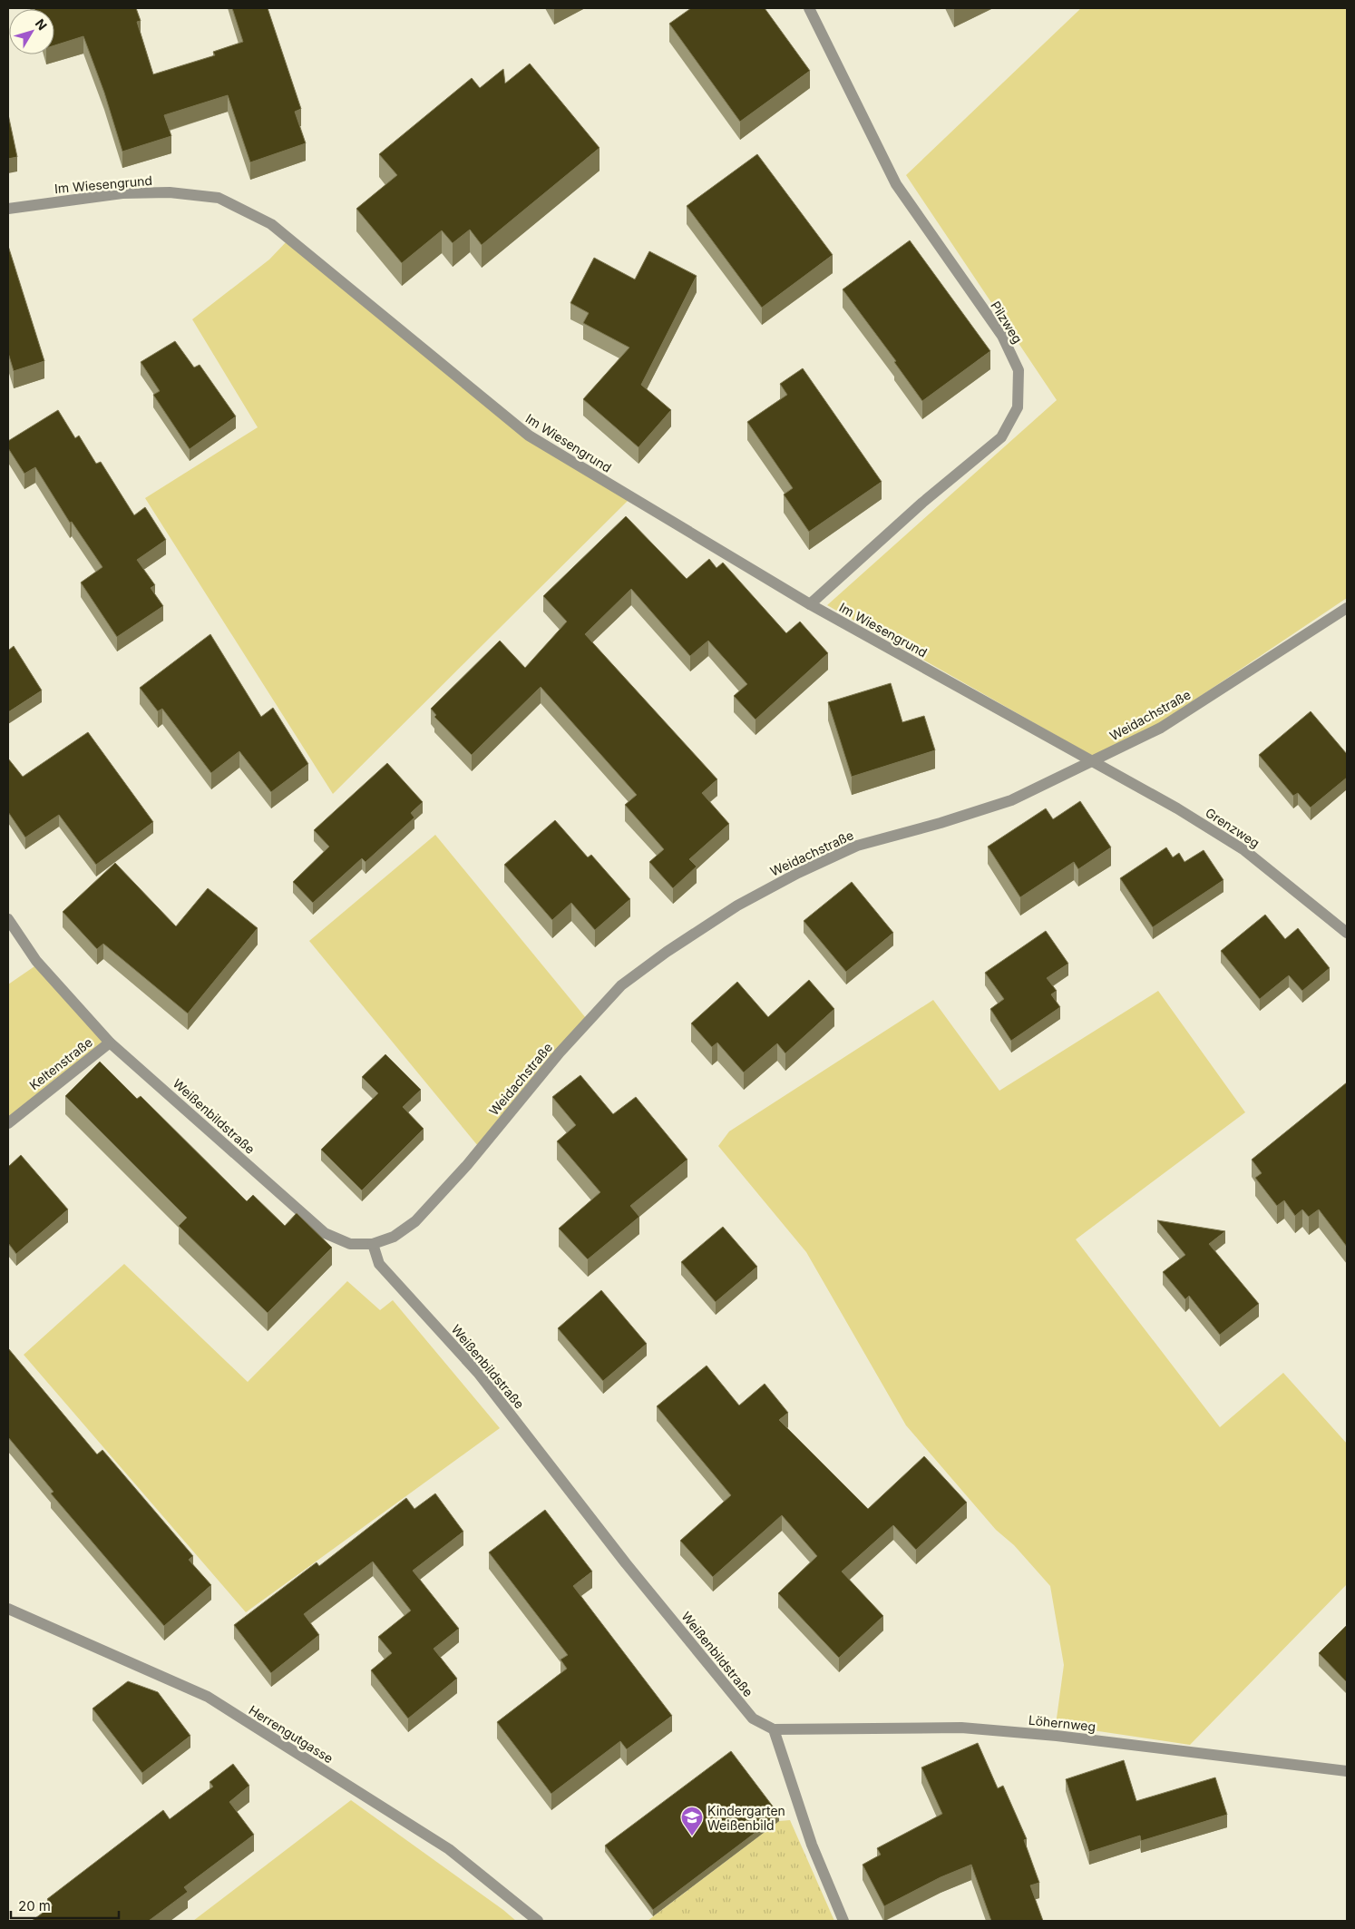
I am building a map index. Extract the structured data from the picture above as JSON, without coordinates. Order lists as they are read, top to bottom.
{
  "streets": {
    "street": [
      "Im Wiesengrund",
      "Pilzweg",
      "Weidachstraße",
      "Grenzweg",
      "Keltenstraße",
      "Weißenbildstraße",
      "Löhernweg",
      "Herrengutgasse"
    ]
  },
  "crossings": [
    ["Im Wiesengrund", "Pilzweg"],
    ["Im Wiesengrund", "Weidachstraße"],
    ["Im Wiesengrund", "Grenzweg"],
    ["Weidachstraße", "Grenzweg"],
    ["Weidachstraße", "Weißenbildstraße"],
    ["Keltenstraße", "Weißenbildstraße"],
    ["Weißenbildstraße", "Löhernweg"]
  ],
  "places": {
    "school or university": ["Kindergarten Weißenbild"]
  },
  "scale_bar": "20 m",
  "north": "top right"
}
